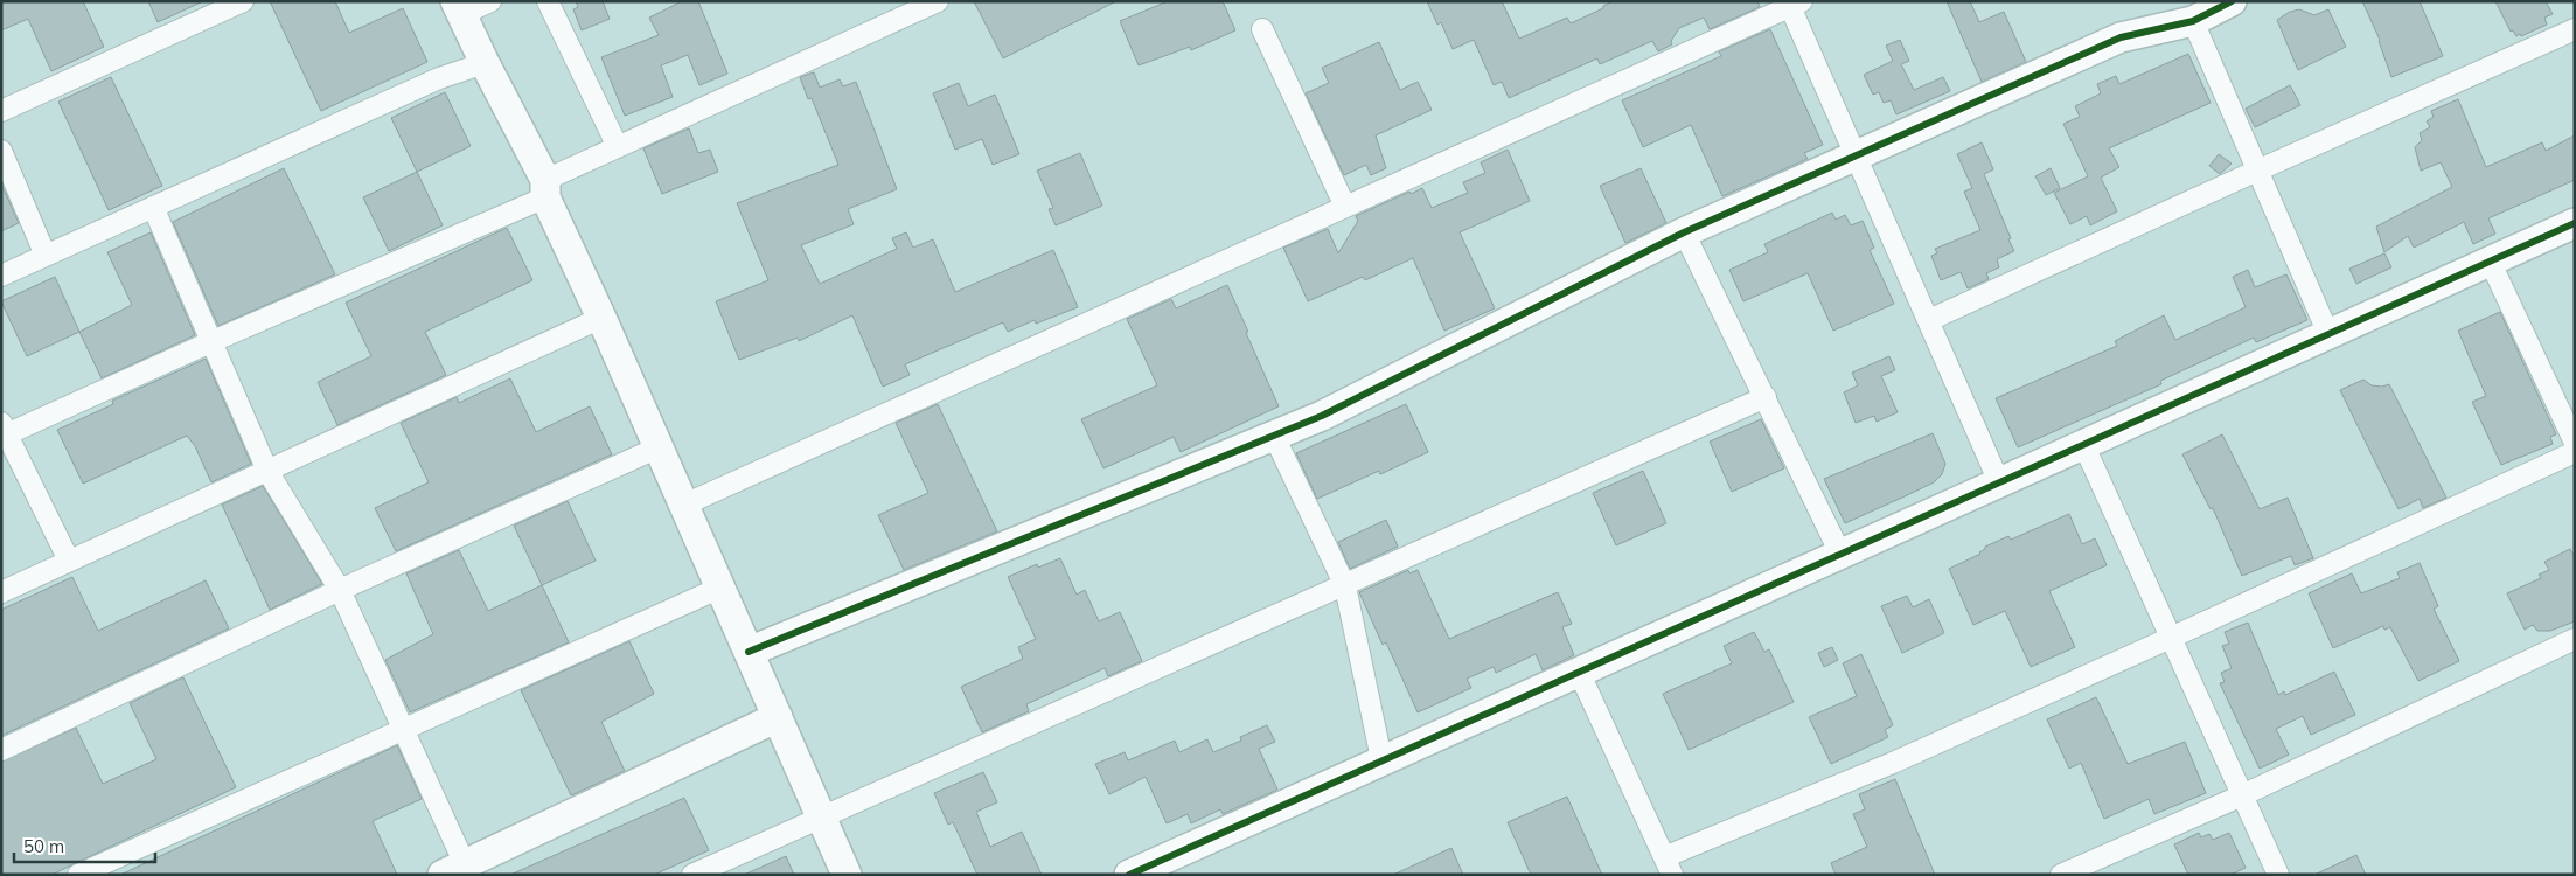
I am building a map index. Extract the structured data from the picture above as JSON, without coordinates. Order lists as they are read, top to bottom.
{
  "scale_bar": "50 m"
}
